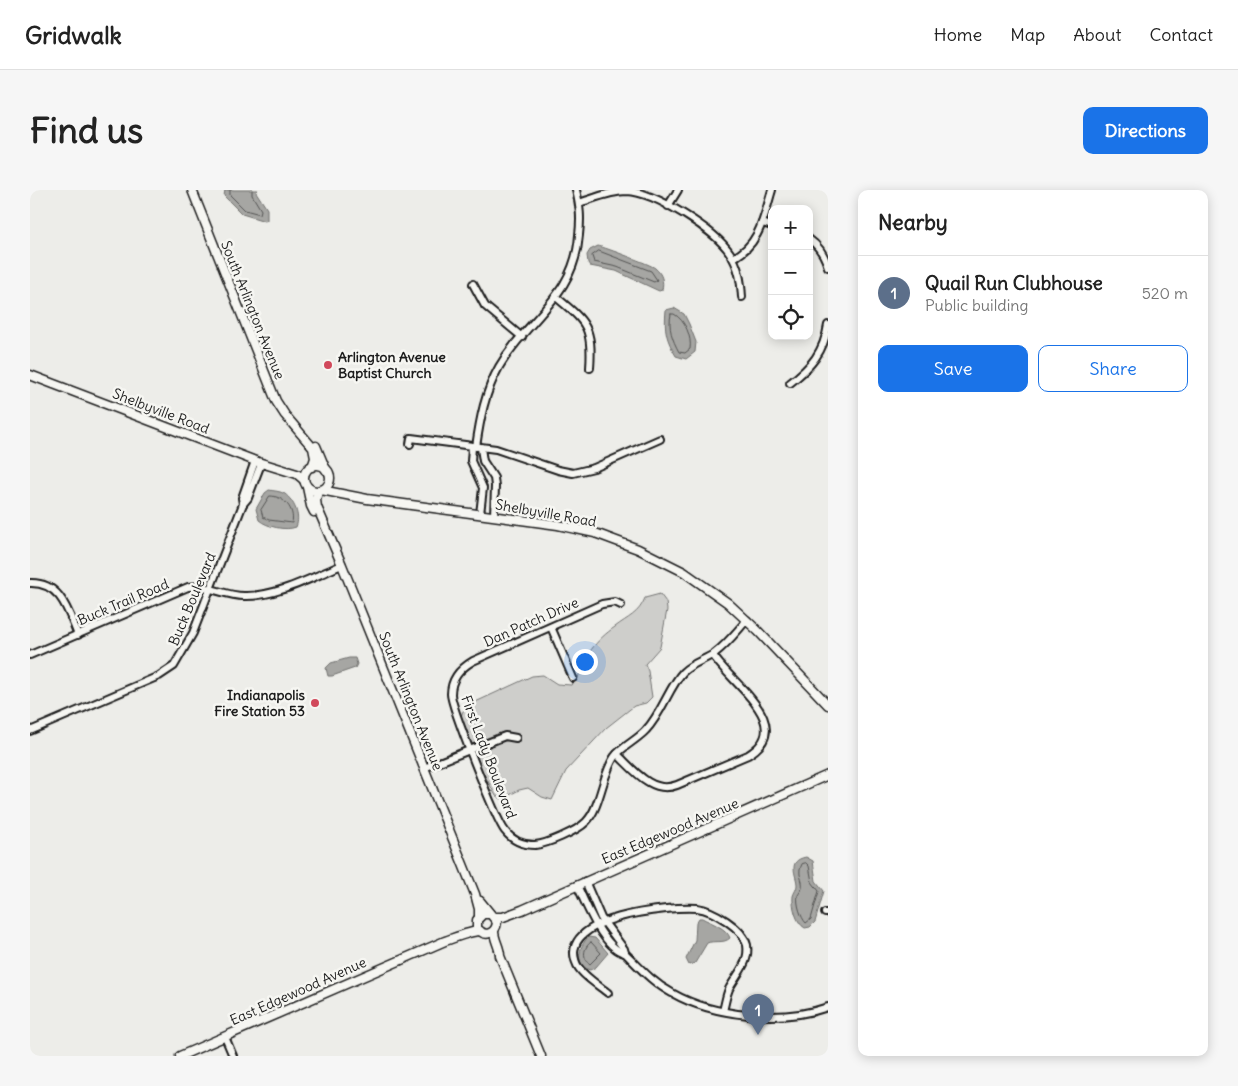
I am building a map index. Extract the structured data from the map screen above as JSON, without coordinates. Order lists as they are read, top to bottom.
{
  "streets": {
    "main road": ["South Arlington Avenue", "Shelbyville Road", "East Edgewood Avenue"],
    "street": [
      "Buck Boulevard",
      "Buck Trail Road",
      "Dan Patch Drive",
      "First Lady Boulevard"
    ]
  },
  "crossings": [
    ["South Arlington Avenue", "Buck Trail Road"],
    ["Shelbyville Road", "Buck Boulevard"],
    ["Buck Boulevard", "Buck Trail Road"],
    ["Dan Patch Drive", "First Lady Boulevard"]
  ],
  "places": ["Arlington Avenue Baptist Church", "Indianapolis Fire Station 53"],
  "page": {
    "header": "Gridwalk",
    "nav": [
      "Home",
      "Map",
      "About",
      "Contact"
    ],
    "buttons": [
      "Directions",
      ["Save", "Share"]
    ],
    "title": "Find us",
    "heading": "Nearby",
    "map_buttons": ["+", "−"],
    "list": [
      {
        "mark": "1",
        "name": "Quail Run Clubhouse",
        "note": "Public building",
        "value": "520 m"
      }
    ],
    "pins": "1"
  }
}
